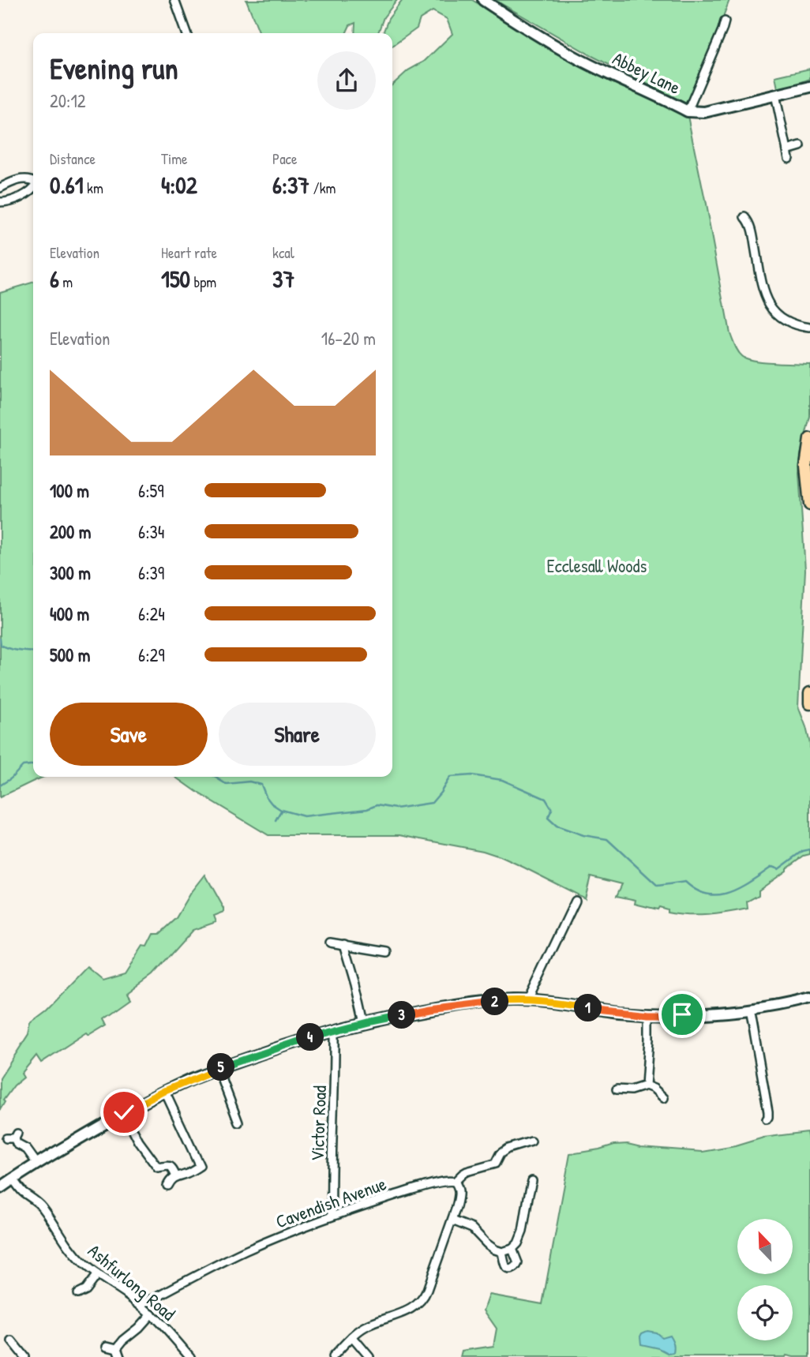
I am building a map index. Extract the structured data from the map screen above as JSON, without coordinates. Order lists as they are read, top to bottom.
{
  "streets": {
    "street": [
      "Abbey Lane",
      "Victor Road",
      "Cavendish Avenue",
      "Ashfurlong Road"
    ]
  },
  "crossings": [
    ["Victor Road", "Cavendish Avenue"],
    ["Cavendish Avenue", "Ashfurlong Road"]
  ],
  "parks": ["Ecclesall Woods"],
  "north": "top left",
  "page": {
    "heading": ["Evening run", "20:12"],
    "stats": [
      ["Distance", "0.61 km"],
      ["Time", "4:02"],
      ["Pace", "6:37 /km"],
      ["Elevation", "6 m"],
      ["Heart rate", "150 bpm"],
      ["kcal", "37"]
    ],
    "chart": ["Elevation", "16–20 m"],
    "list": [
      {
        "name": "100 m",
        "note": "6:59"
      },
      {
        "name": "200 m",
        "note": "6:34"
      },
      {
        "name": "300 m",
        "note": "6:39"
      },
      {
        "name": "400 m",
        "note": "6:24"
      },
      {
        "name": "500 m",
        "note": "6:29"
      }
    ],
    "buttons": ["Save", "Share"],
    "pins": [
      "2",
      "1",
      "3",
      "4",
      "5"
    ]
  }
}
